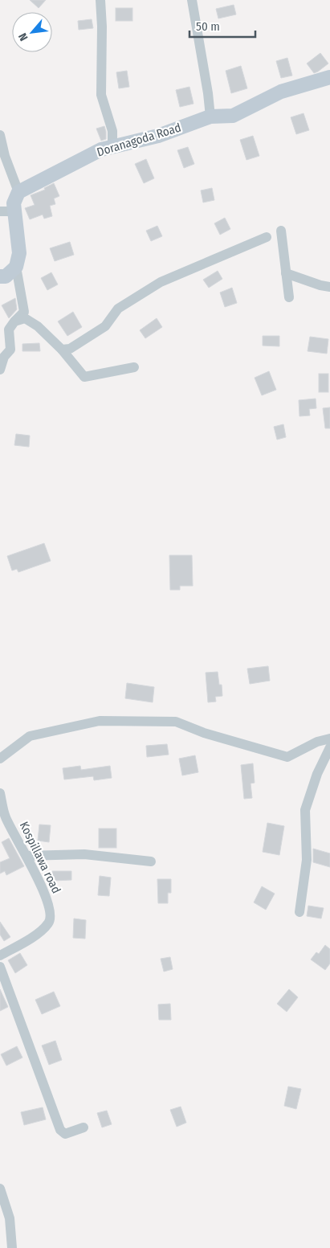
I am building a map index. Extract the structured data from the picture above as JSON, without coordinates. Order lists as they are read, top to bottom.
{
  "streets": {
    "street": ["Doranagoda Road", "Kospillawa road"]
  },
  "scale_bar": "50 m",
  "north": "bottom left"
}
